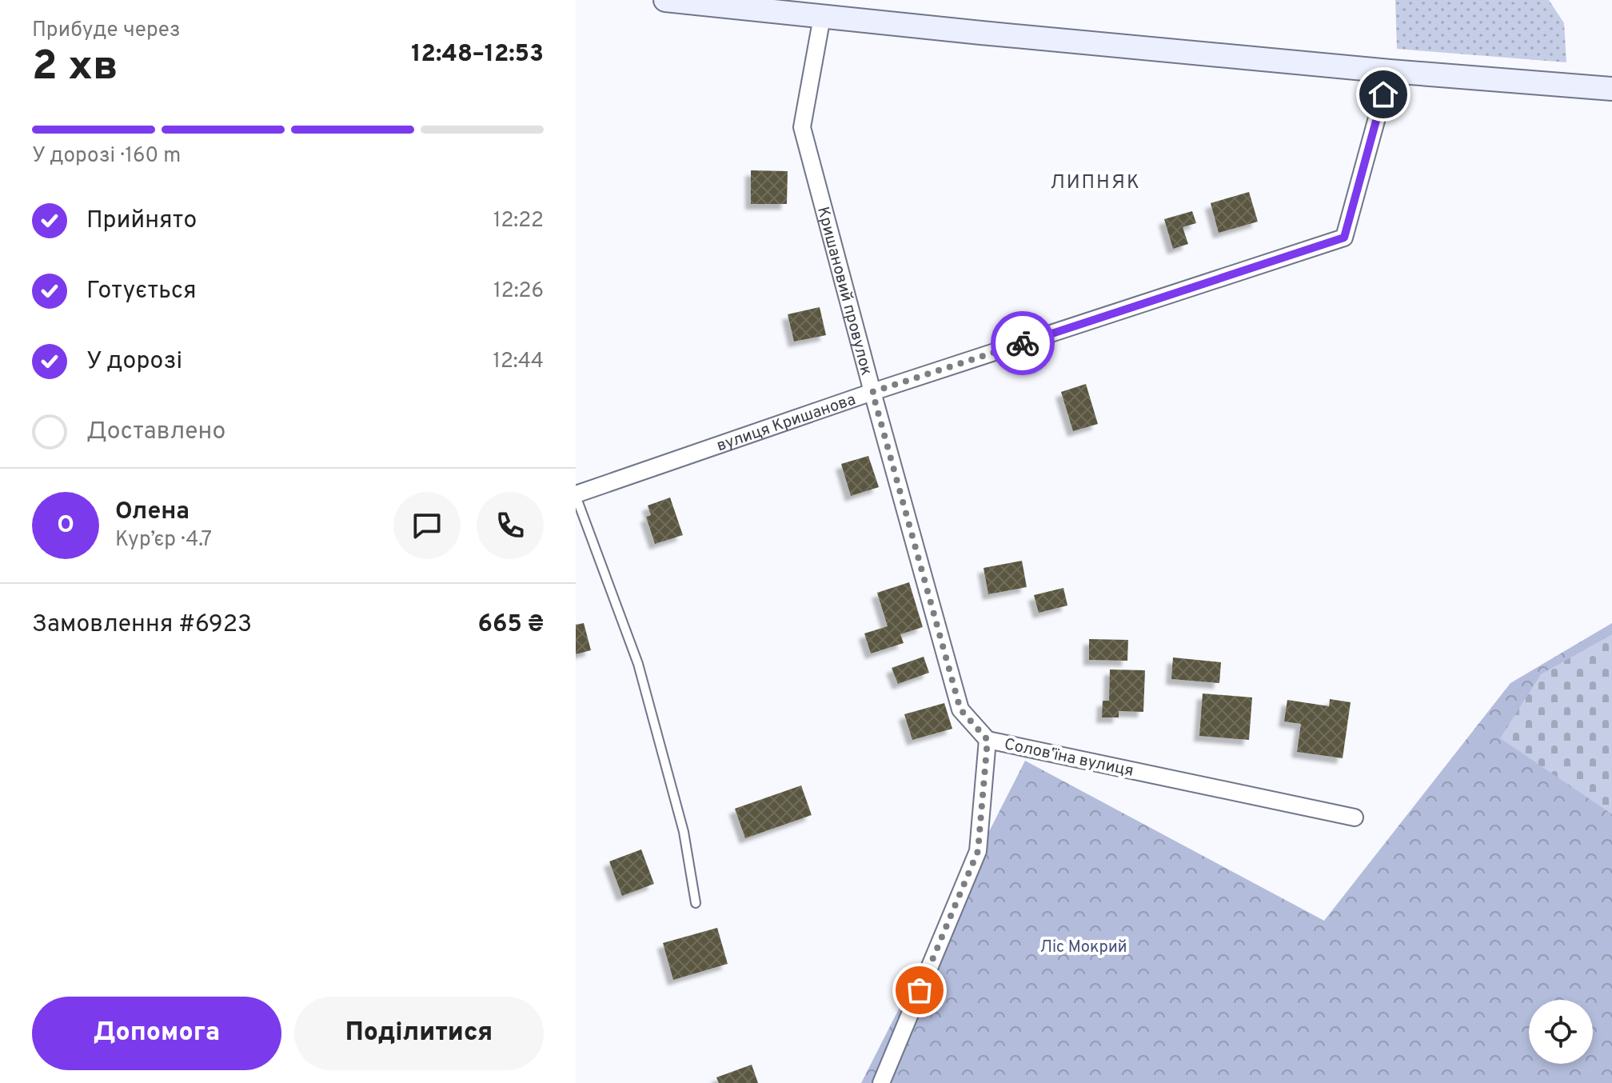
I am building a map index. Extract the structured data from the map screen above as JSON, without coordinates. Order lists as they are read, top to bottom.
{
  "streets": {
    "street": ["Кришановий провулок", "вулиця Кришанова", "Соловʼїна вулиця"]
  },
  "crossings": [
    ["Кришановий провулок", "вулиця Кришанова"],
    ["Кришановий провулок", "Соловʼїна вулиця"]
  ],
  "districts": ["ЛИПНЯК"],
  "parks": ["Ліс Мокрий"],
  "page": {
    "heading": ["2 хв", "Прибуде через", "12:48–12:53"],
    "panel": [
      "Олена",
      "Кур’єр · 4.7",
      "Замовлення #6923",
      "665 ₴"
    ],
    "bar": "У дорозі · 160 m",
    "list": [
      ["Прийнято", "12:22"],
      ["Готується", "12:26"],
      ["У дорозі", "12:44"],
      "Доставлено"
    ],
    "round": "О",
    "buttons": ["Допомога", "Поділитися"]
  }
}
